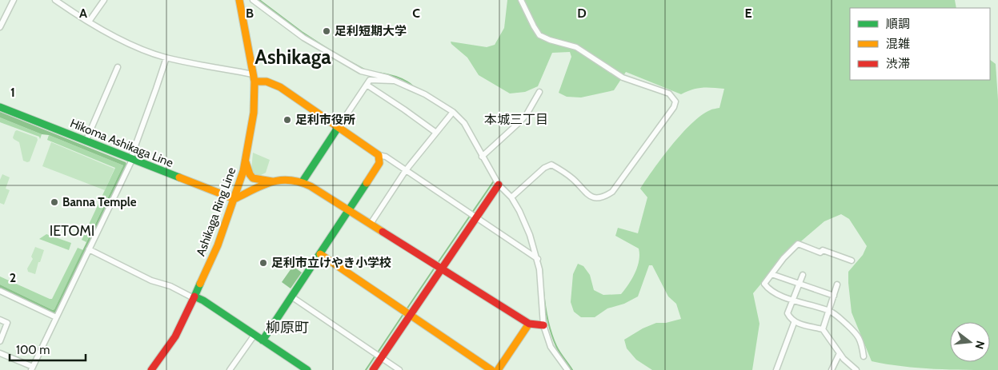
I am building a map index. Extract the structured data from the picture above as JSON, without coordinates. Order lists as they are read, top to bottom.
{
  "streets": {
    "street": ["Hikoma Ashikaga Line", "Ashikaga Ring Line"]
  },
  "crossings": [
    ["Hikoma Ashikaga Line", "Ashikaga Ring Line"]
  ],
  "districts": [
    "Ashikaga",
    "本城三丁目",
    "IETOMI",
    "柳原町"
  ],
  "places": [
    "足利短期大学",
    "足利市役所",
    "Banna Temple",
    "足利市立けやき小学校"
  ],
  "legend": ["順調", "混雑", "渋滞"],
  "scale_bar": "100 m",
  "north": "right",
  "grid": {
    "columns": [
      "A",
      "B",
      "C",
      "D",
      "E"
    ],
    "rows": ["1", "2"]
  }
}
